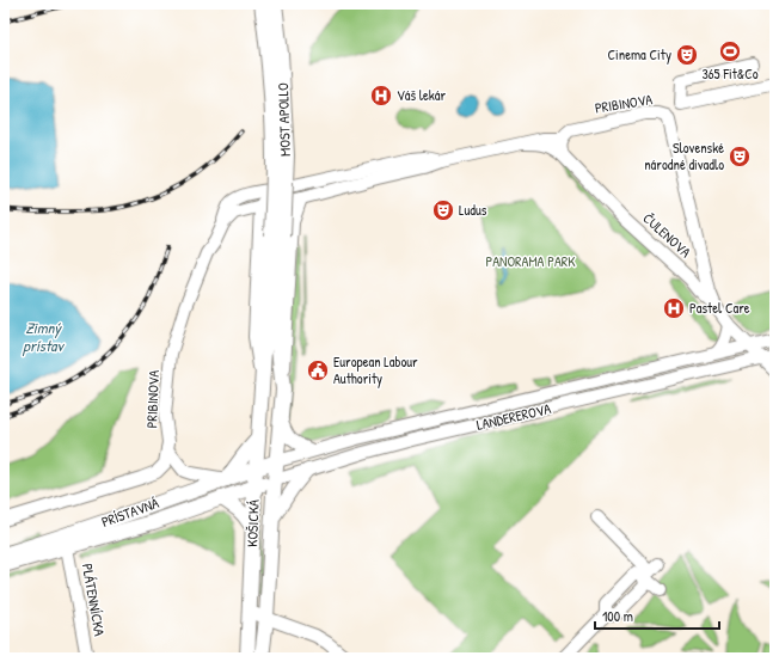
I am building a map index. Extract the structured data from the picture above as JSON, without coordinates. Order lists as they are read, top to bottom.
{
  "streets": {
    "main road": [
      "MOST APOLLO",
      "LANDEREROVA",
      "PRÍSTAVNÁ",
      "KOŠICKÁ"
    ],
    "street": ["PRIBINOVA", "ČULENOVA", "PLÁTENNÍCKA"]
  },
  "crossings": [
    ["PRIBINOVA", "ČULENOVA"],
    ["PRIBINOVA", "KOŠICKÁ"],
    ["MOST APOLLO", "KOŠICKÁ"],
    ["ČULENOVA", "LANDEREROVA"],
    ["LANDEREROVA", "PRÍSTAVNÁ"],
    ["LANDEREROVA", "KOŠICKÁ"],
    ["PRÍSTAVNÁ", "KOŠICKÁ"],
    ["PRÍSTAVNÁ", "PLÁTENNÍCKA"]
  ],
  "water": ["Zimný prístav"],
  "parks": ["PANORAMA PARK"],
  "places": {
    "sports": ["365 Fit&Co"],
    "theatre": ["Cinema City", "Slovenské národné divadlo", "Ludus"],
    "hospital": ["Váš lekár", "Pastel Care"],
    "public building": ["European Labour Authority"]
  },
  "scale_bar": "100 m"
}
